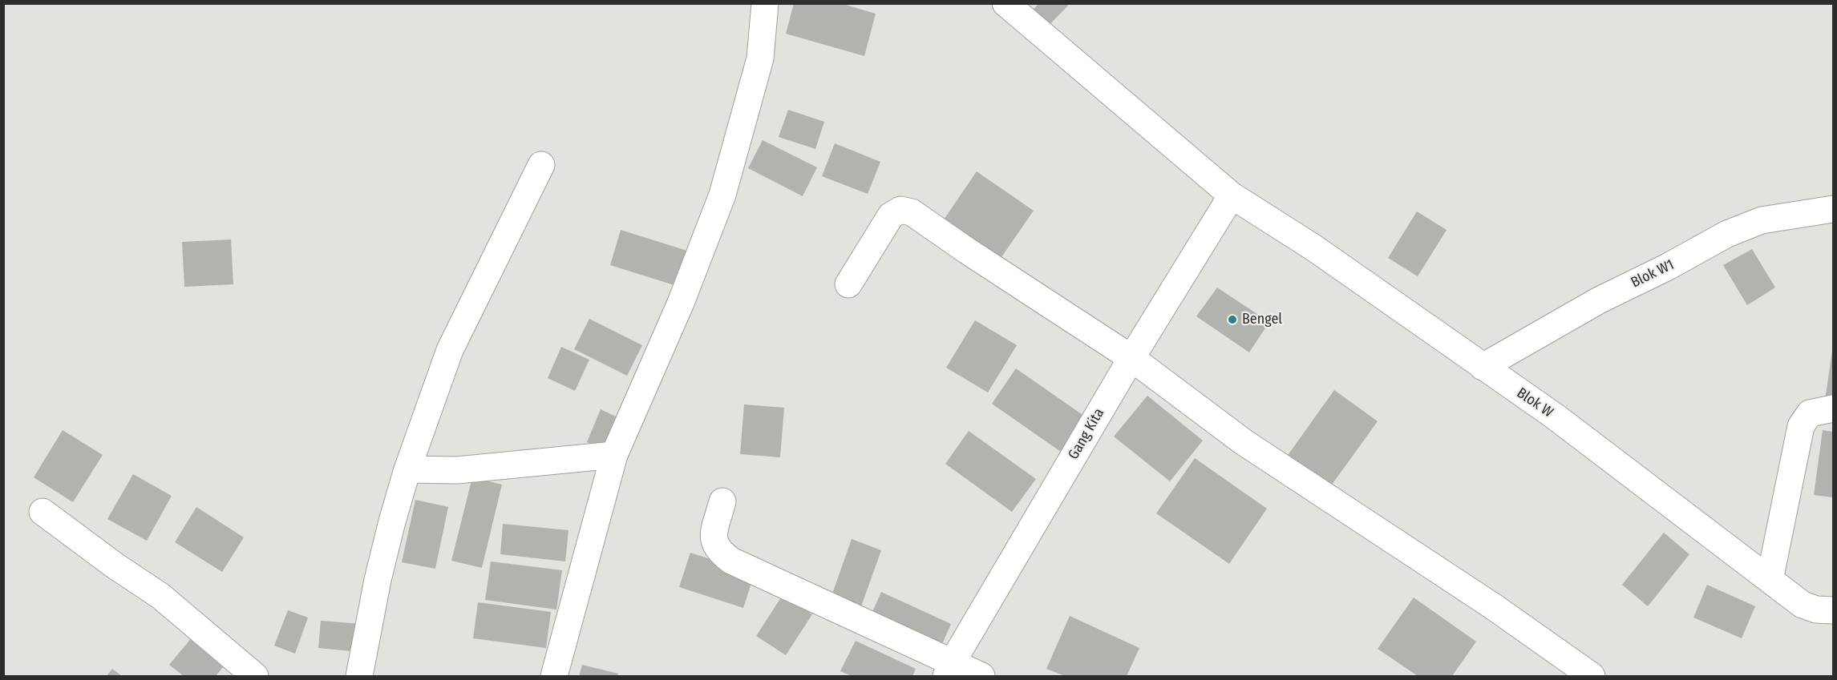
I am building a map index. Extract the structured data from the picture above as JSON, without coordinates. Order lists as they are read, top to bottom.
{
  "streets": {
    "street": ["Blok W1", "Blok W", "Gang Kita"]
  },
  "crossings": [
    ["Blok W1", "Blok W"],
    ["Blok W", "Gang Kita"]
  ],
  "places": ["Bengel"]
}
